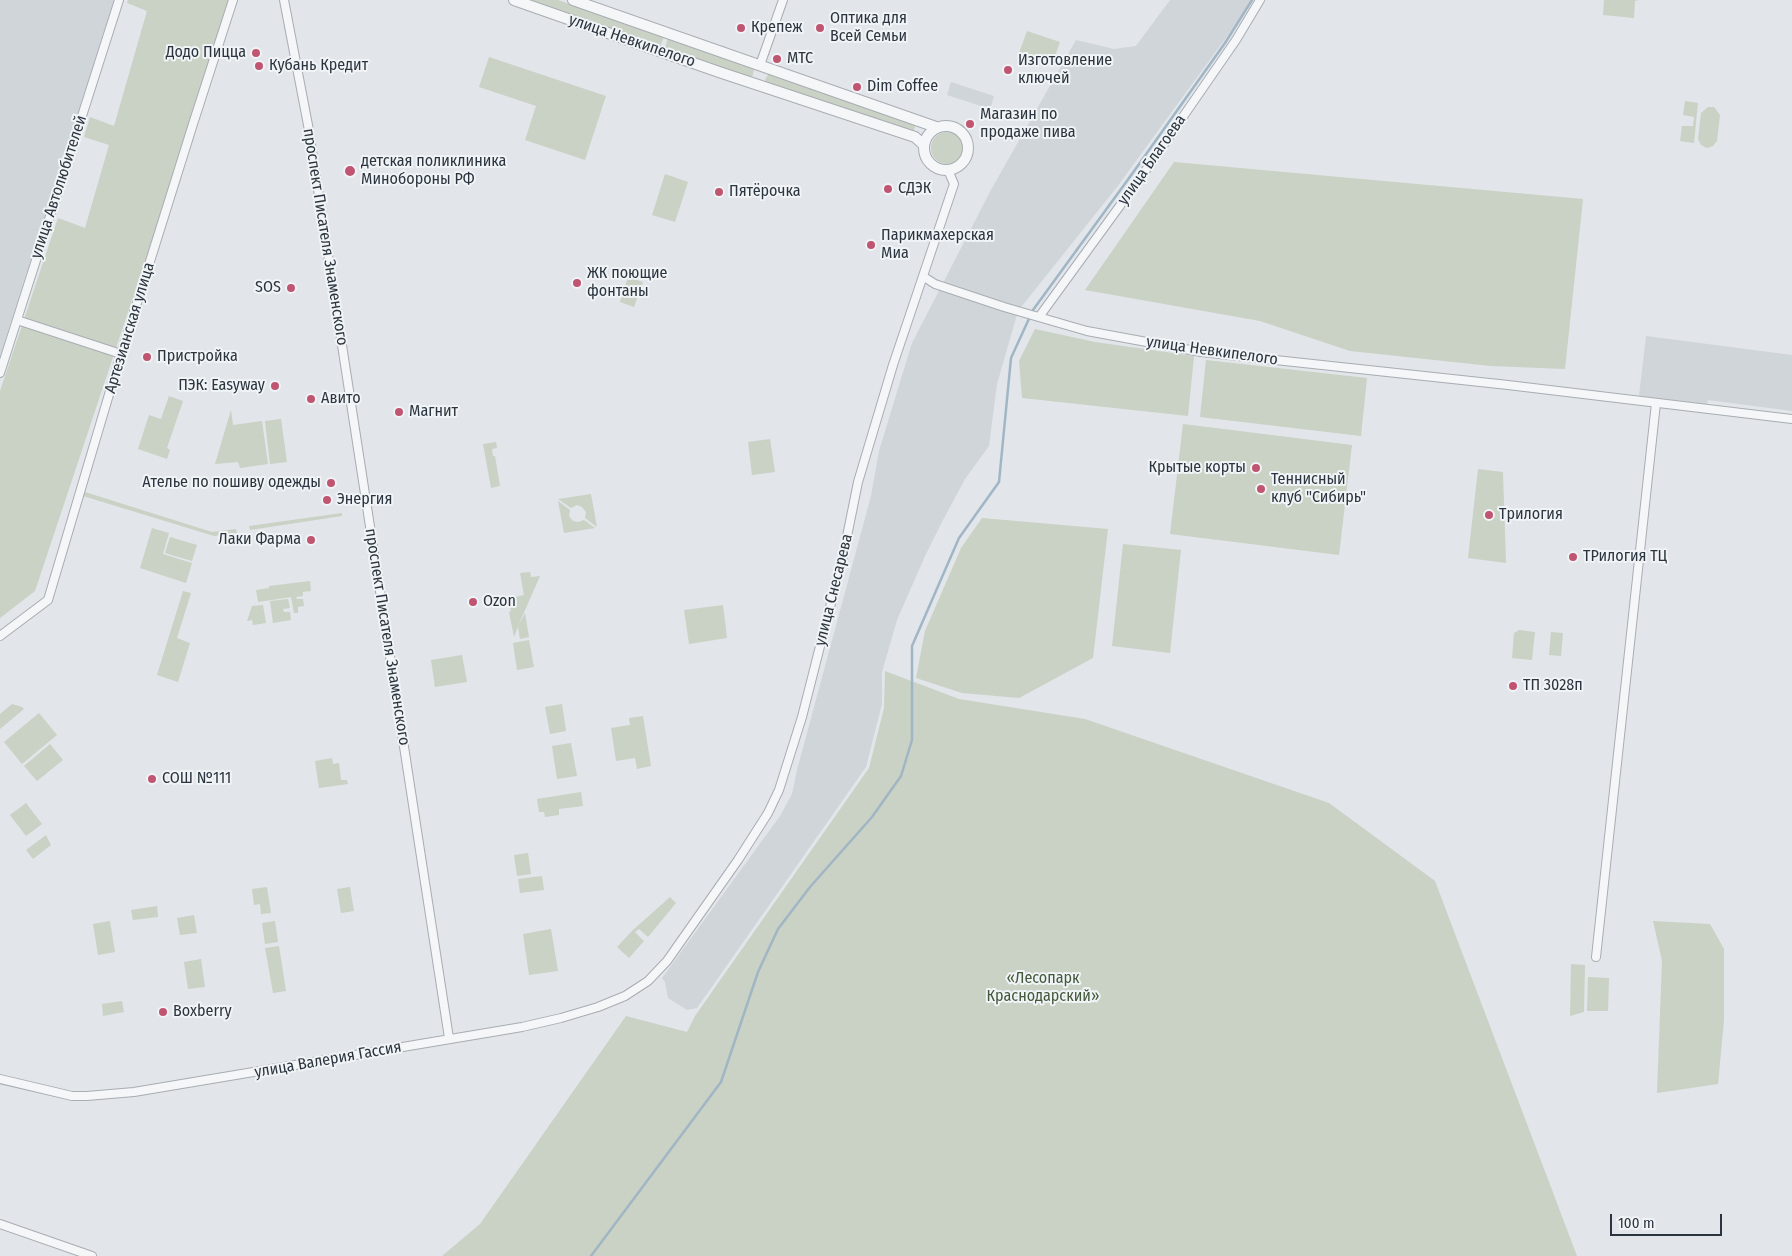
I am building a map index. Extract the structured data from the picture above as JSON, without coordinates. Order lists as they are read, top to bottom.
{
  "streets": {
    "street": [
      "улица Невкипелого",
      "улица Благоева",
      "улица Автолюбителей",
      "проспект Писателя Знаменского",
      "Артезианская улица",
      "улица Снесарева",
      "улица Валерия Гассия"
    ]
  },
  "crossings": [
    ["улица Невкипелого", "улица Благоева"],
    ["улица Невкипелого", "улица Снесарева"],
    ["проспект Писателя Знаменского", "улица Валерия Гассия"],
    ["улица Снесарева", "улица Валерия Гассия"]
  ],
  "parks": ["«Лесопарк Краснодарский»"],
  "places": [
    "Крепеж",
    "Оптика для Всей Семьи",
    "Додо Пицца",
    "МТС",
    "Кубань Кредит",
    "Изготовление ключей",
    "Dim Coffee",
    "Магазин по продаже пива",
    "детская поликлиника Минобороны РФ",
    "СДЭК",
    "Пятёрочка",
    "Парикмахерская Миа",
    "ЖК поющие фонтаны",
    "SOS",
    "Пристройка",
    "ПЭК: Easyway",
    "Авито",
    "Магнит",
    "Крытые корты",
    "Ателье по пошиву одежды",
    "Теннисный клуб \"Сибирь\"",
    "Энергия",
    "Трилогия",
    "Лаки Фарма",
    "ТРилогия ТЦ",
    "Ozon",
    "ТП 3028п",
    "СОШ №111",
    "Boxberry"
  ],
  "scale_bar": "100 m"
}
